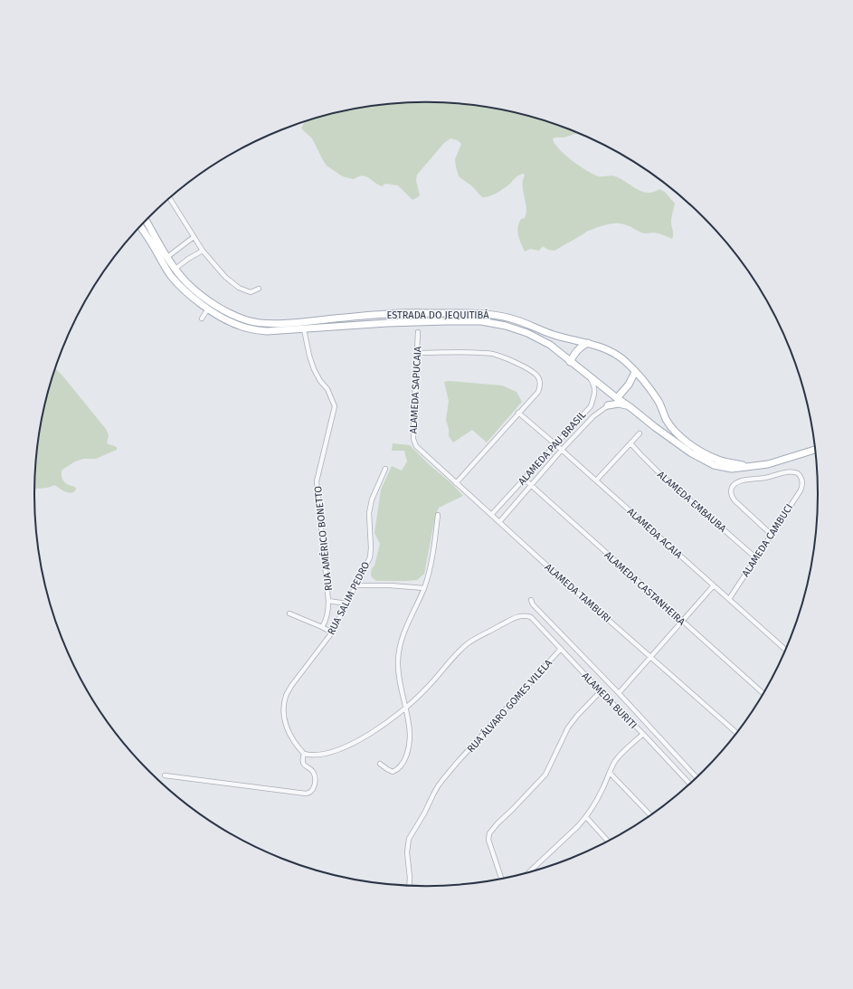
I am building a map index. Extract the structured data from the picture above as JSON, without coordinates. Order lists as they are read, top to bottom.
{
  "streets": {
    "main road": ["ESTRADA DO JEQUITIBÁ"],
    "street": [
      "ALAMEDA SAPUCAIA",
      "ALAMEDA PAU BRASIL",
      "ALAMEDA EMBAUBA",
      "ALAMEDA ACAIA",
      "RUA AMÉRICO BONETTO",
      "ALAMEDA CAMBUCI",
      "ALAMEDA CASTANHEIRA",
      "ALAMEDA TAMBURI",
      "RUA SALIM PEDRO",
      "ALAMEDA BURITI",
      "RUA ÁLVARO GOMES VILELA"
    ]
  },
  "crossings": [
    ["ESTRADA DO JEQUITIBÁ", "ALAMEDA PAU BRASIL"],
    ["ESTRADA DO JEQUITIBÁ", "RUA AMÉRICO BONETTO"],
    ["ALAMEDA SAPUCAIA", "ALAMEDA TAMBURI"],
    ["ALAMEDA PAU BRASIL", "ALAMEDA ACAIA"],
    ["ALAMEDA PAU BRASIL", "ALAMEDA CASTANHEIRA"],
    ["ALAMEDA PAU BRASIL", "ALAMEDA TAMBURI"],
    ["ALAMEDA EMBAUBA", "ALAMEDA CAMBUCI"],
    ["ALAMEDA ACAIA", "ALAMEDA CAMBUCI"],
    ["ALAMEDA BURITI", "RUA ÁLVARO GOMES VILELA"]
  ]
}
